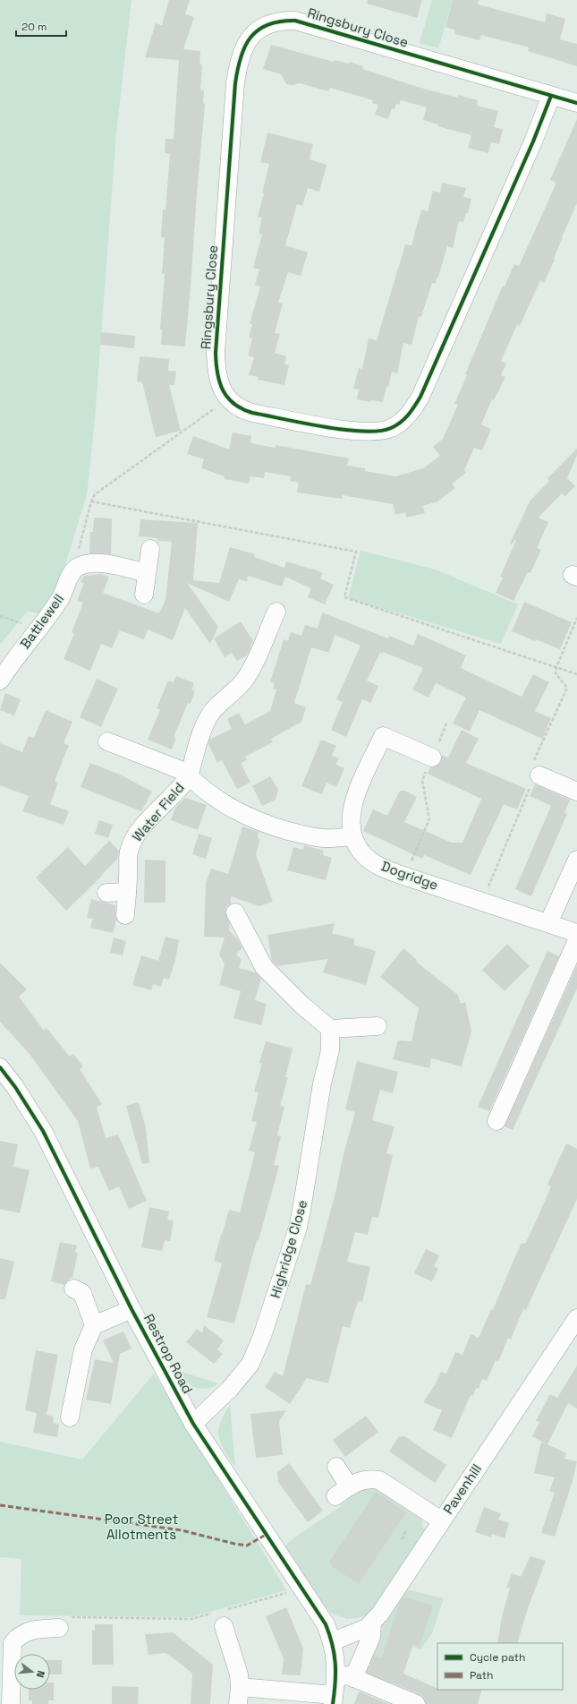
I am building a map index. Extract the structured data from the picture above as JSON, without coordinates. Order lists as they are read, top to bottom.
{
  "streets": {
    "street": [
      "Ringsbury Close",
      "Battlewell",
      "Water Field",
      "Dogridge",
      "Highridge Close",
      "Restrop Road",
      "Pavenhill"
    ]
  },
  "crossings": [
    ["Highridge Close", "Restrop Road"],
    ["Restrop Road", "Pavenhill"]
  ],
  "parks": ["Poor Street Allotments"],
  "legend": ["Cycle path", "Path"],
  "scale_bar": "20 m",
  "north": "right"
}
